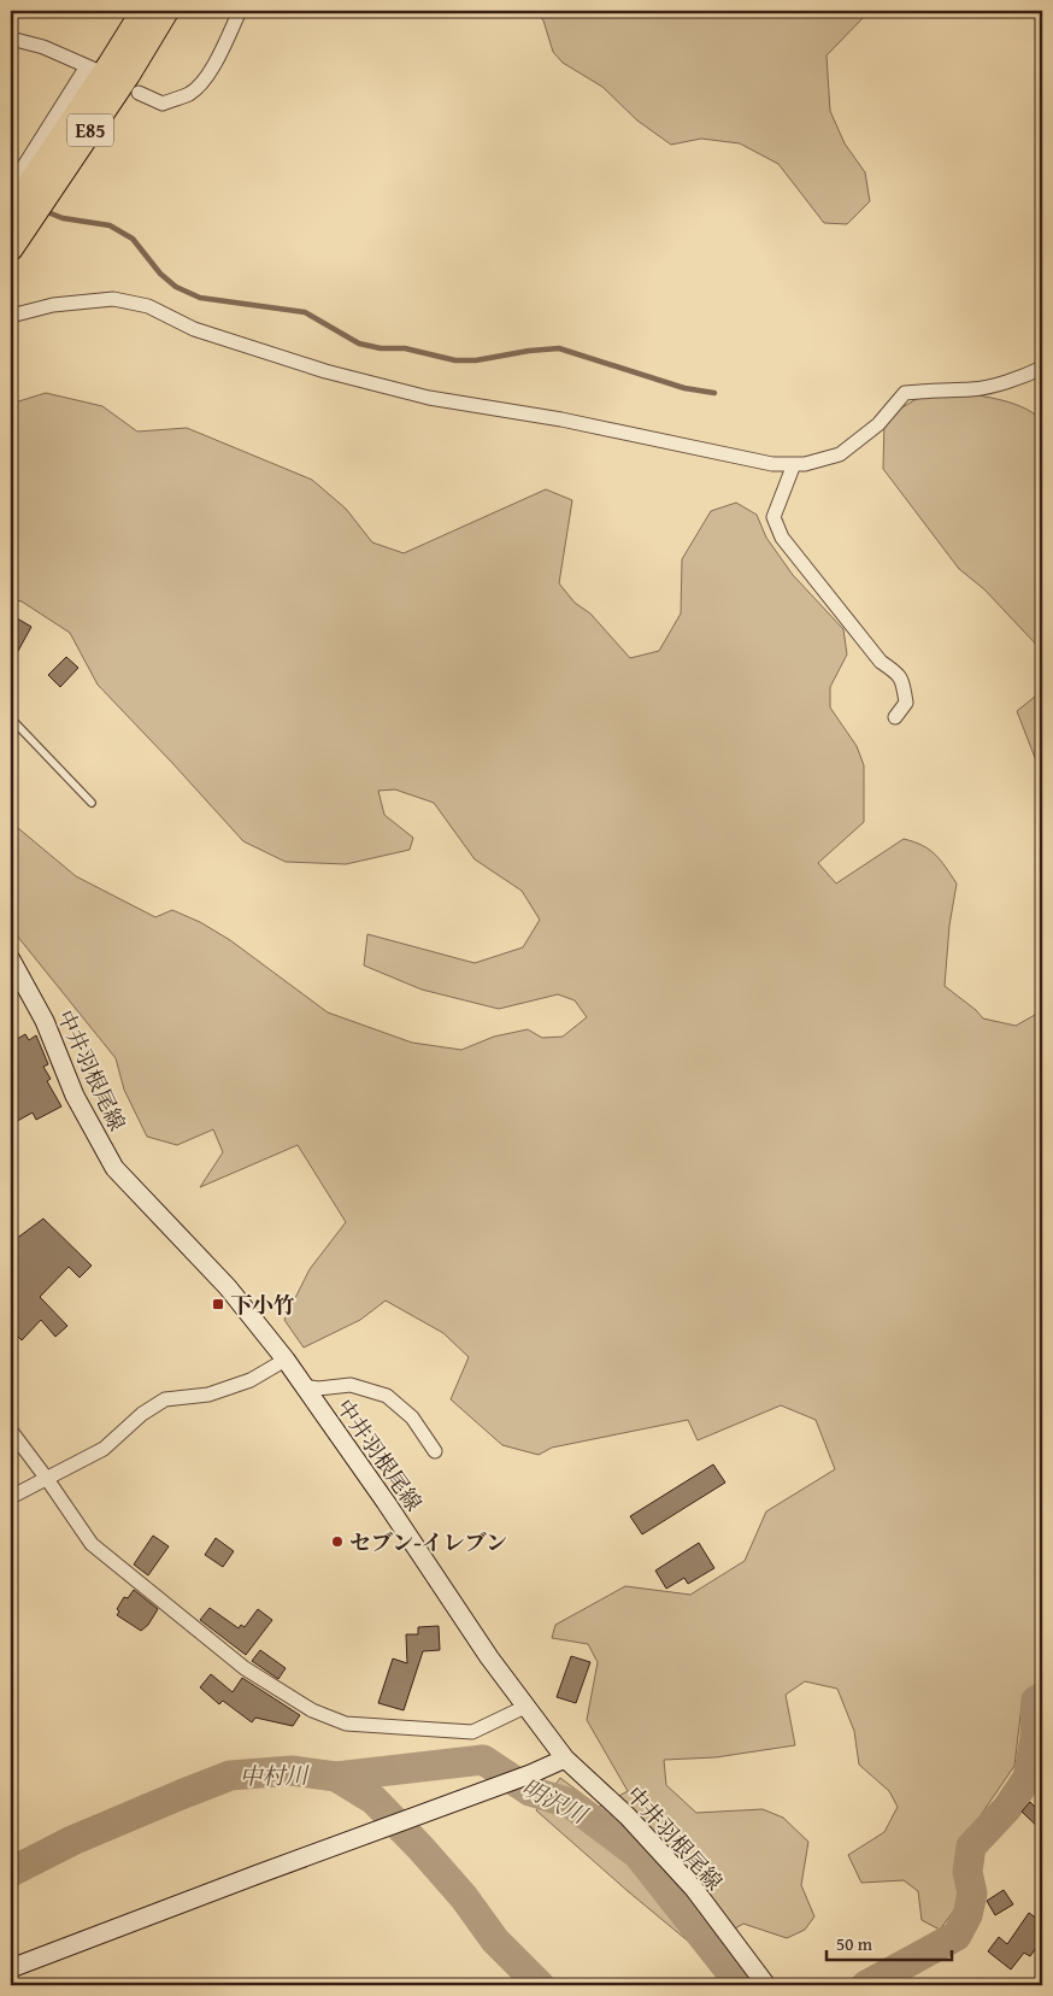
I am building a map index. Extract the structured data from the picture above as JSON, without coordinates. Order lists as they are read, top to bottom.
{
  "streets": {
    "highway": ["E85"],
    "main road": ["中井羽根尾線"]
  },
  "water": ["中村川", "明沢川"],
  "places": {
    "transit": ["下小竹"],
    "other": ["セブン-イレブン"]
  },
  "scale_bar": "50 m"
}
